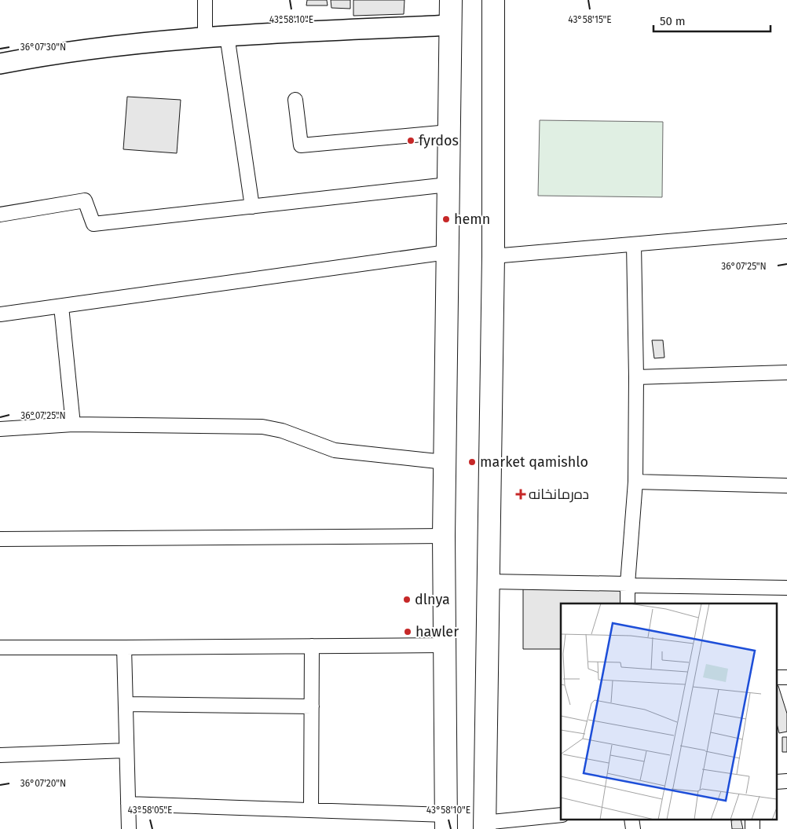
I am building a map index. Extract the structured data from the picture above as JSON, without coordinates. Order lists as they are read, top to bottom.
{
  "places": {
    "other": [
      "fyrdos",
      "hemn",
      "market qamishlo",
      "dlnya",
      "hawler"
    ],
    "health": ["ده‌رمانخانه"]
  },
  "scale_bar": "50 m",
  "coordinates": [
    "43°58'10\"E",
    "43°58'15\"E",
    "36°07'30\"N",
    "36°07'25\"N",
    "36°07'20\"N",
    "43°58'05\"E"
  ]
}
